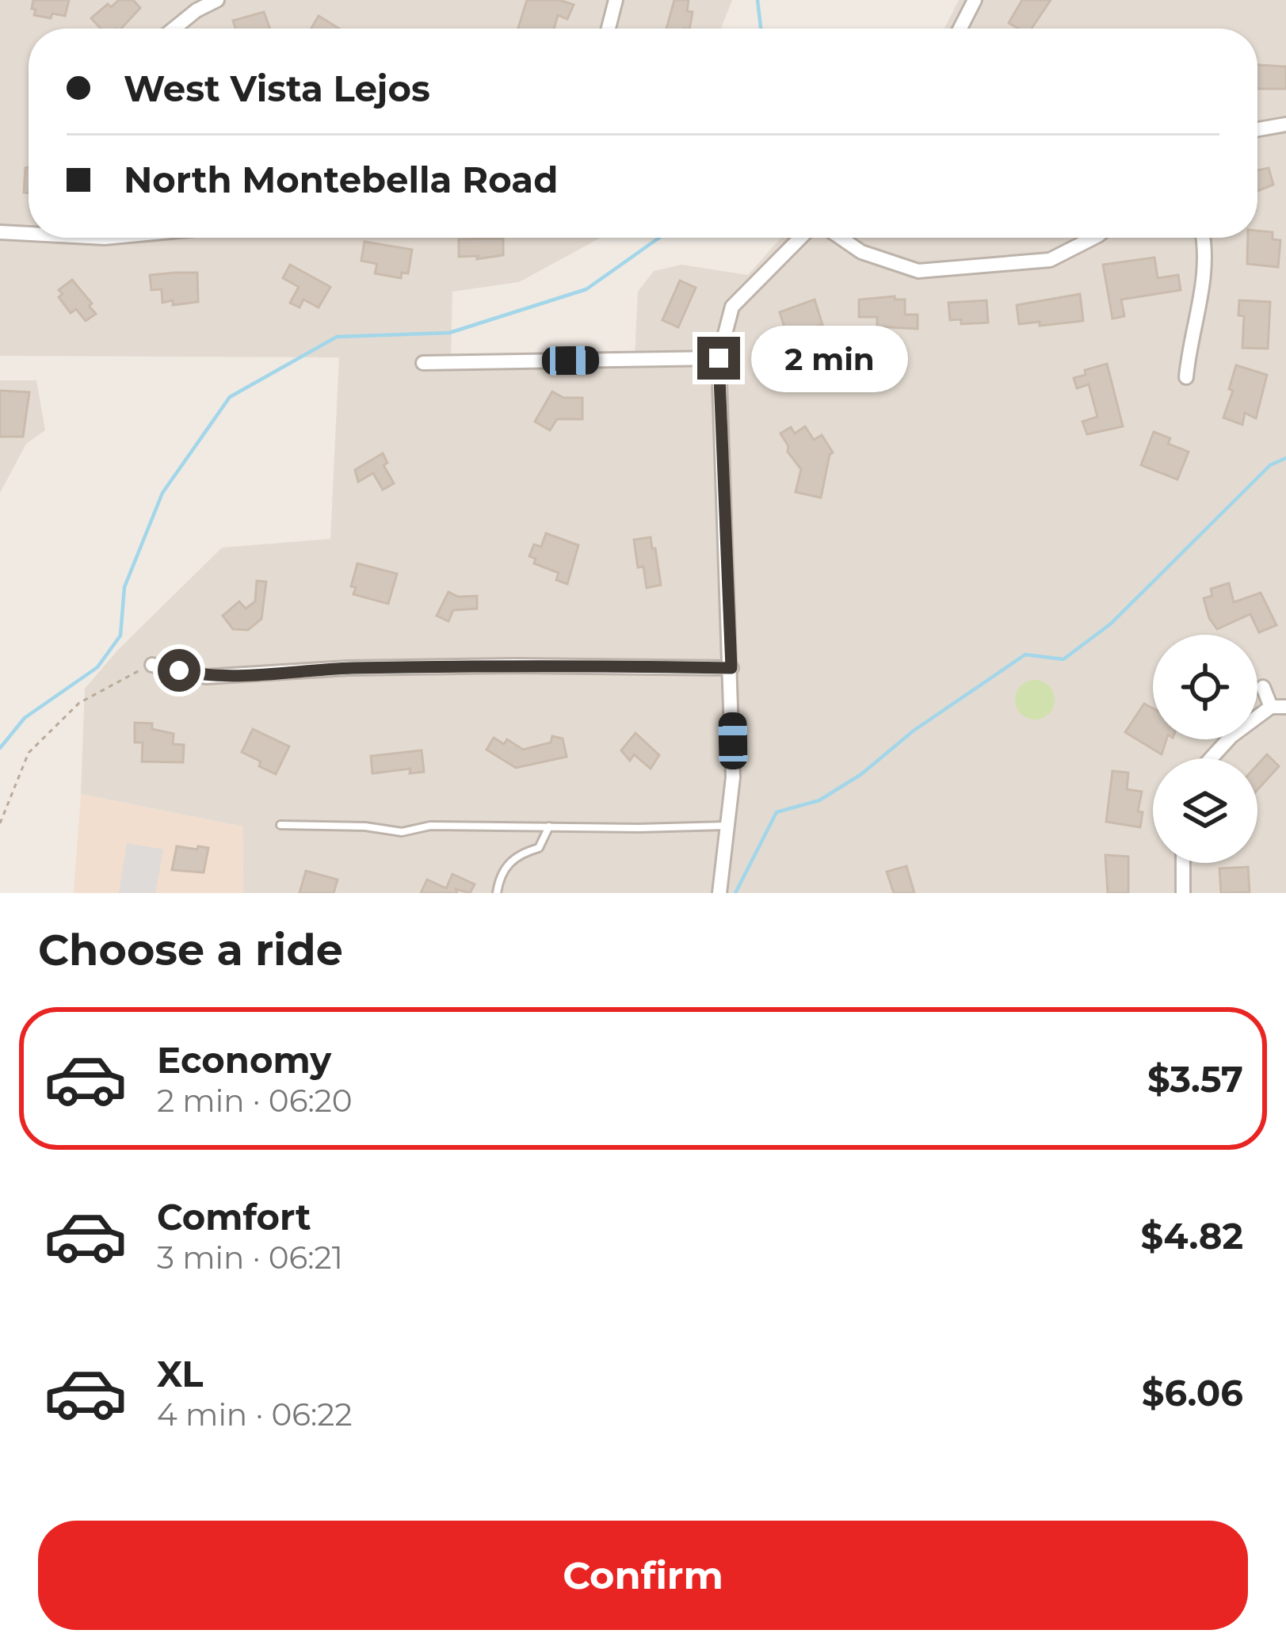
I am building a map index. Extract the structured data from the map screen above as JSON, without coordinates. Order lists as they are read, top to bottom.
{
  "page": {
    "banner": ["West Vista Lejos", "North Montebella Road"],
    "bubble": "2 min",
    "heading": "Choose a ride",
    "list": [
      {
        "name": "Economy",
        "note": "2 min · 06:20",
        "value": "$3.57"
      },
      {
        "name": "Comfort",
        "note": "3 min · 06:21",
        "value": "$4.82"
      },
      {
        "name": "XL",
        "note": "4 min · 06:22",
        "value": "$6.06"
      }
    ],
    "buttons": "Confirm"
  }
}
